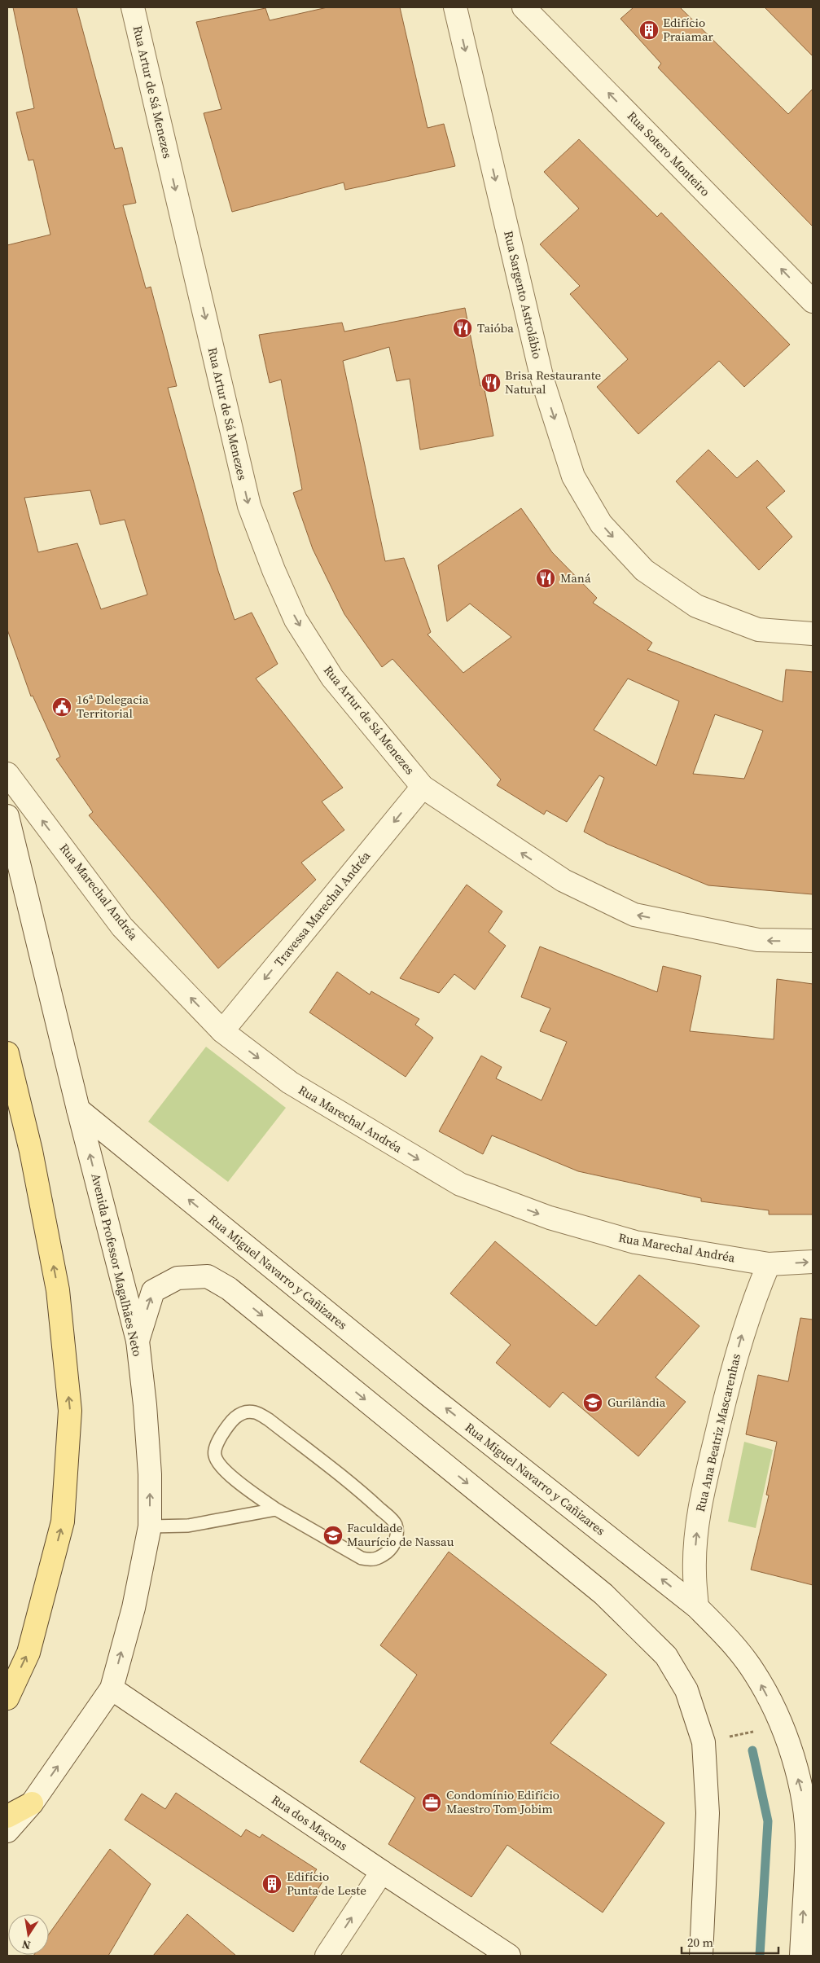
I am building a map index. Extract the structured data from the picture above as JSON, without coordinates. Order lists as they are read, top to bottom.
{
  "streets": {
    "street": [
      "Rua Artur de Sá Menezes",
      "Rua Sotero Monteiro",
      "Rua Sargento Astrolábio",
      "Rua Marechal Andréa",
      "Travessa Marechal Andréa",
      "Avenida Professor Magalhães Neto",
      "Rua Miguel Navarro y Cañizares",
      "Rua Ana Beatriz Mascarenhas",
      "Rua dos Maçons"
    ]
  },
  "crossings": [
    ["Rua Artur de Sá Menezes", "Travessa Marechal Andréa"],
    ["Rua Marechal Andréa", "Travessa Marechal Andréa"],
    ["Rua Marechal Andréa", "Rua Ana Beatriz Mascarenhas"],
    ["Avenida Professor Magalhães Neto", "Rua Miguel Navarro y Cañizares"],
    ["Avenida Professor Magalhães Neto", "Rua dos Maçons"],
    ["Rua Miguel Navarro y Cañizares", "Rua Ana Beatriz Mascarenhas"]
  ],
  "one_way": [
    "Rua Sotero Monteiro",
    "Rua Sargento Astrolábio",
    "Travessa Marechal Andréa",
    "Avenida Professor Magalhães Neto",
    "Rua Miguel Navarro y Cañizares",
    "Rua Ana Beatriz Mascarenhas"
  ],
  "places": {
    "building": ["Edifício Praiamar", "Edifício Punta de Leste"],
    "restaurant": ["Taióba", "Brisa Restaurante Natural", "Maná"],
    "public building": ["16ª Delegacia Territorial"],
    "school or university": ["Gurilândia", "Faculdade Maurício de Nassau"],
    "office": ["Condomínio Edifício Maestro Tom Jobim"]
  },
  "scale_bar": "20 m",
  "north": "bottom"
}
